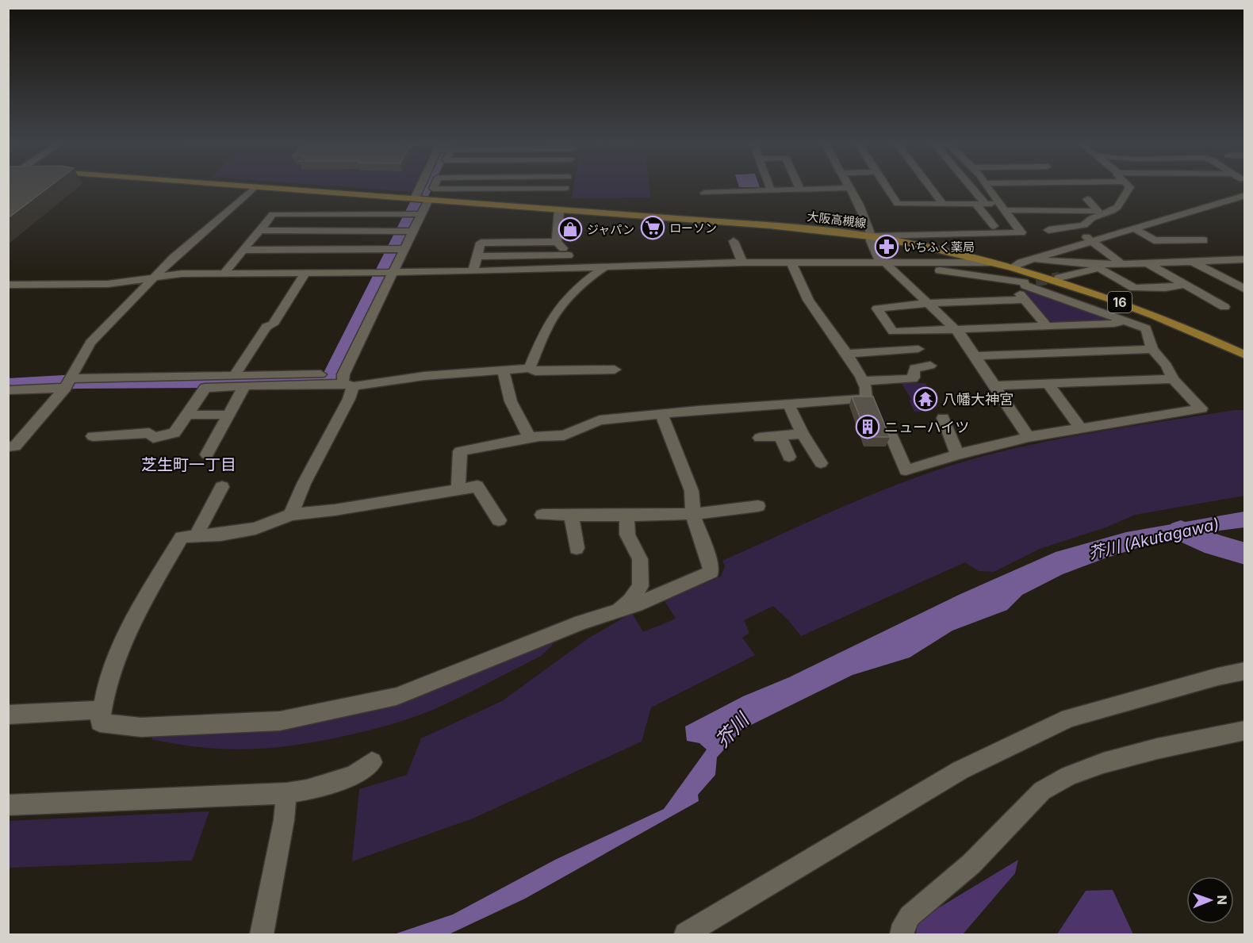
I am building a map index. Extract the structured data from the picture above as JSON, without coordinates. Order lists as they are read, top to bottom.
{
  "streets": {
    "main road": ["大阪高槻線", "16"]
  },
  "districts": ["芝生町一丁目"],
  "water": ["芥川 (Akutagawa)", "芥川"],
  "places": {
    "supermarket": ["ローソン"],
    "shop": ["ジャパン"],
    "pharmacy": ["いちふく薬局"],
    "temple": ["八幡大神宮"],
    "building": ["ニューハイツ"]
  },
  "north": "right"
}
